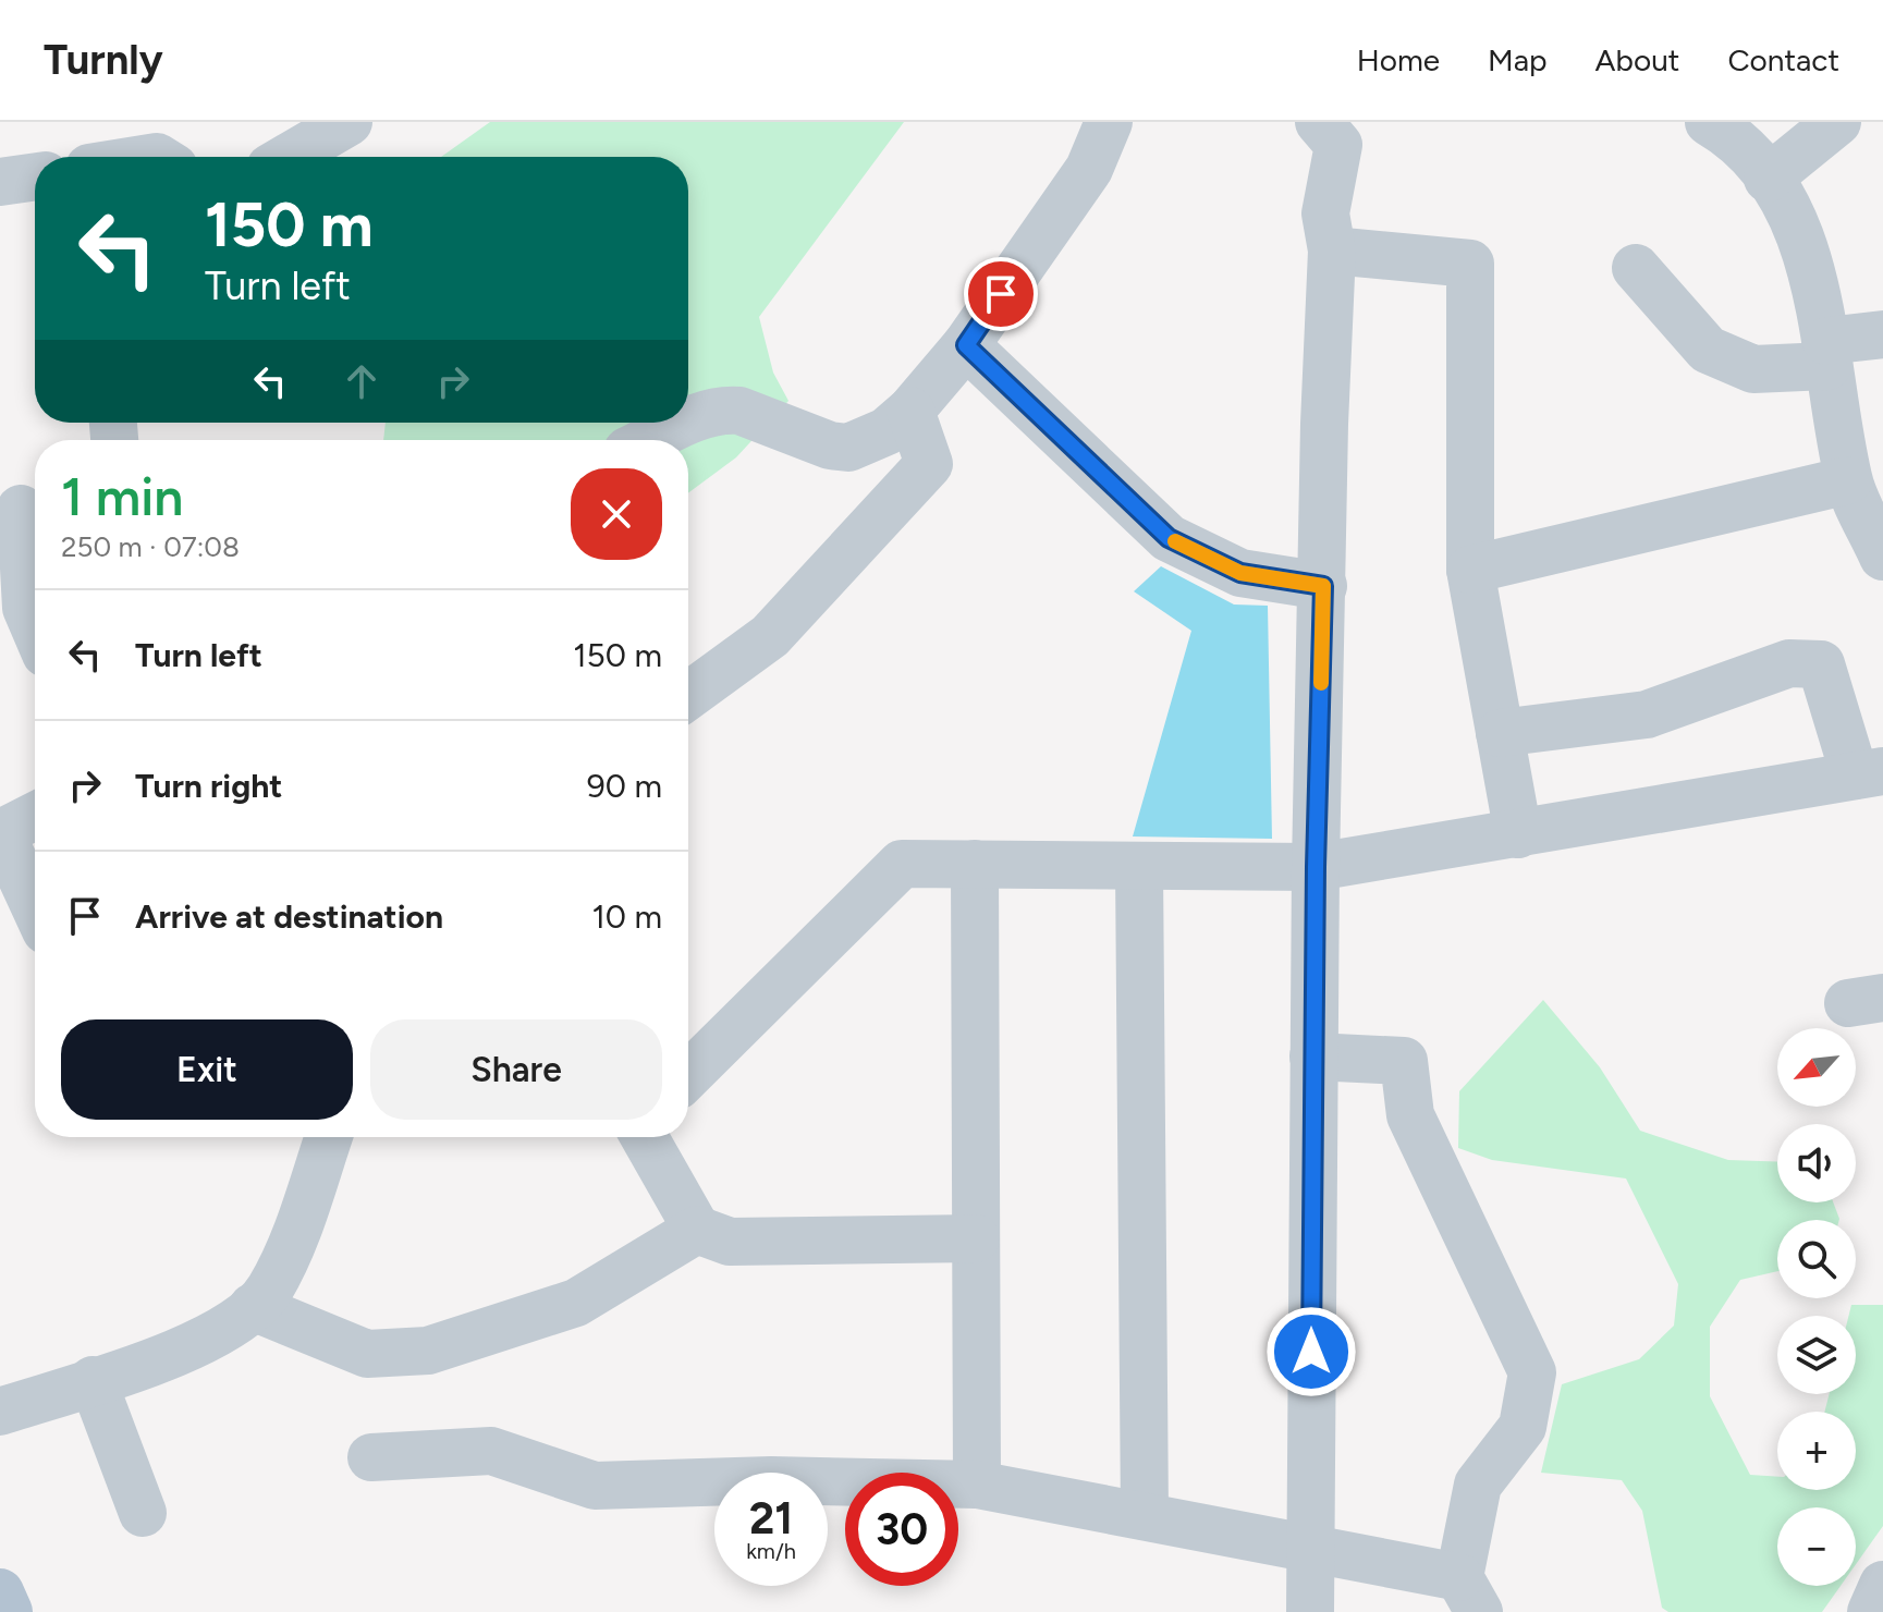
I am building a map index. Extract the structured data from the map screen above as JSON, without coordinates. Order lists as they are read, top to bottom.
{
  "north": "bottom left",
  "page": {
    "header": "Turnly",
    "nav": [
      "Home",
      "Map",
      "About",
      "Contact"
    ],
    "turn": ["150 m", "Turn left"],
    "heading": ["1 min", "250 m · 07:08"],
    "list": [
      {
        "name": "Turn left",
        "value": "150 m"
      },
      {
        "name": "Turn right",
        "value": "90 m"
      },
      {
        "name": "Arrive at destination",
        "value": "10 m"
      }
    ],
    "buttons": ["Exit", "Share"],
    "map_buttons": ["+", "−"],
    "speed": "21 km/h",
    "limit": "30"
  }
}
